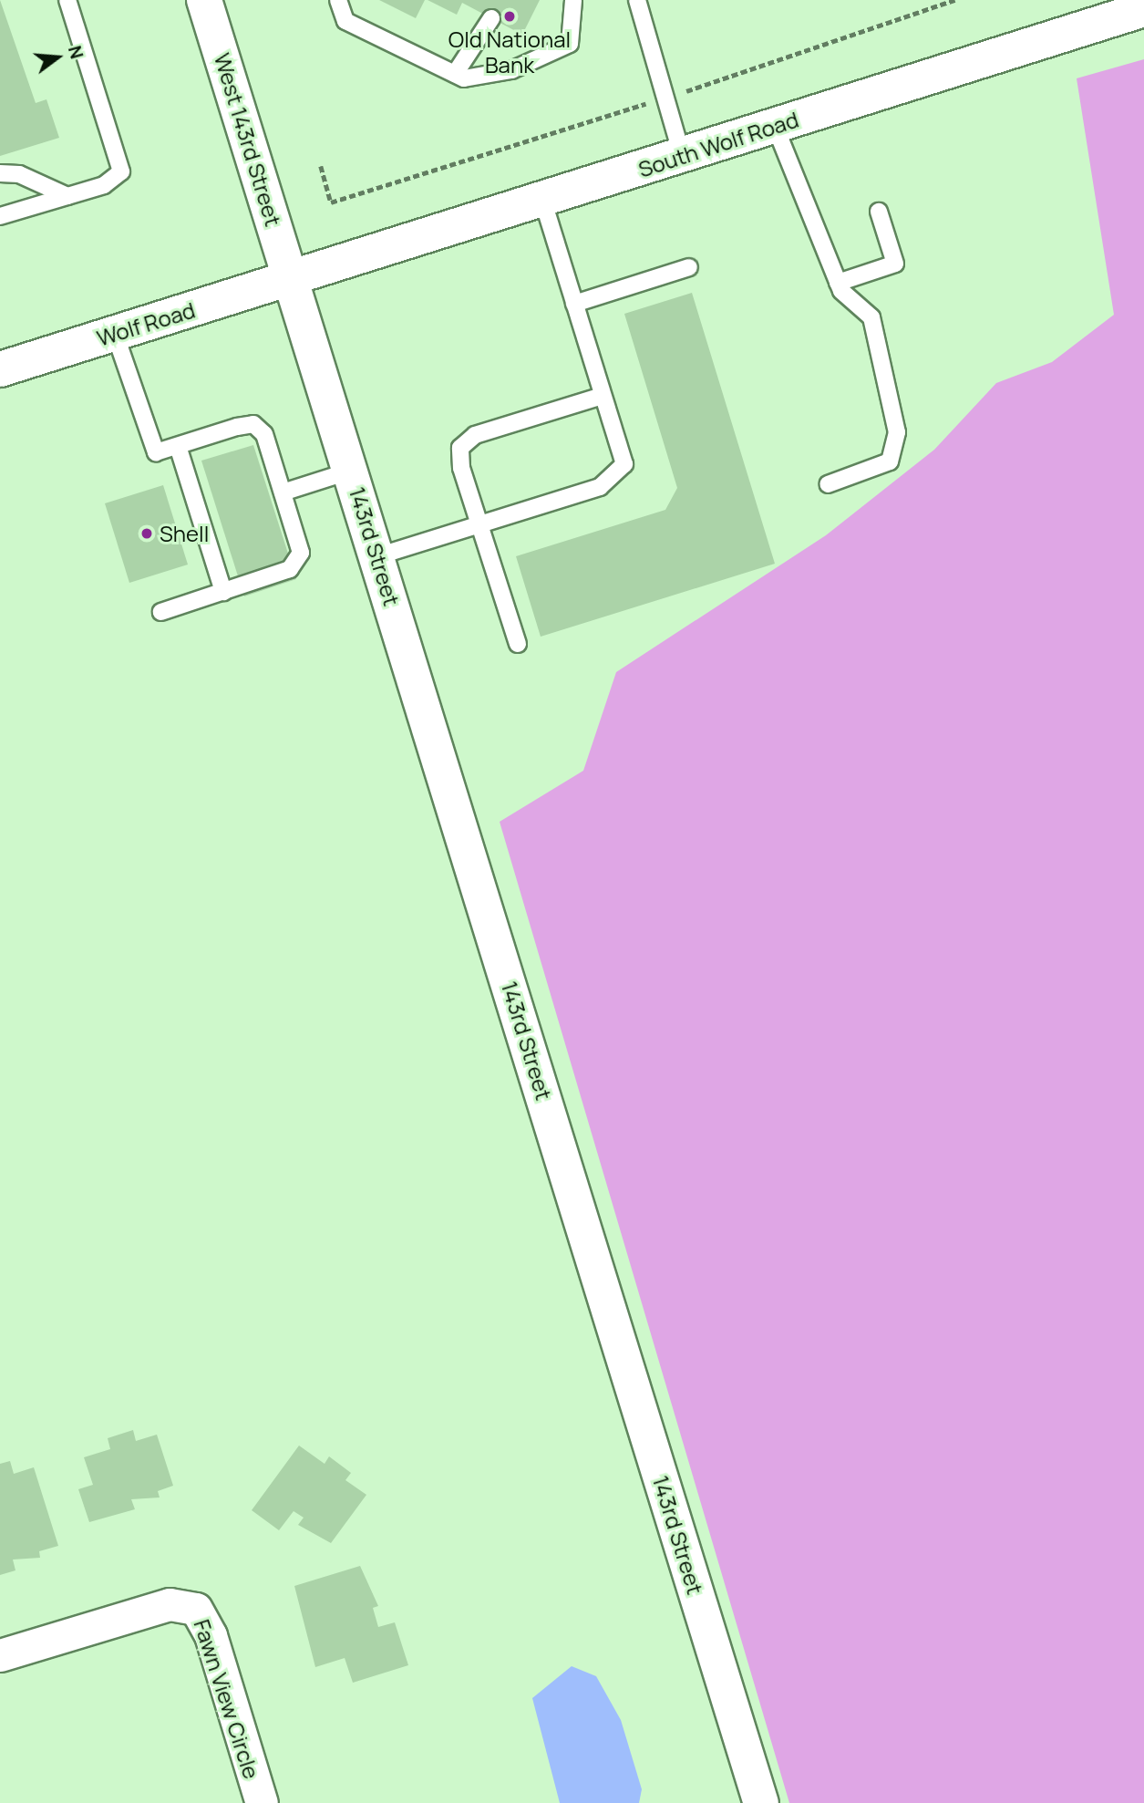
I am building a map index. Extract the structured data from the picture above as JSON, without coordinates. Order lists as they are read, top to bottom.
{
  "streets": {
    "main road": [
      "West 143rd Street",
      "South Wolf Road",
      "Wolf Road",
      "143rd Street"
    ],
    "street": ["Fawn View Circle"]
  },
  "crossings": [
    ["West 143rd Street", "South Wolf Road"],
    ["West 143rd Street", "Wolf Road"],
    ["West 143rd Street", "143rd Street"],
    ["South Wolf Road", "Wolf Road"],
    ["South Wolf Road", "143rd Street"],
    ["Wolf Road", "143rd Street"]
  ],
  "places": ["Old National Bank", "Shell"],
  "north": "right"
}
